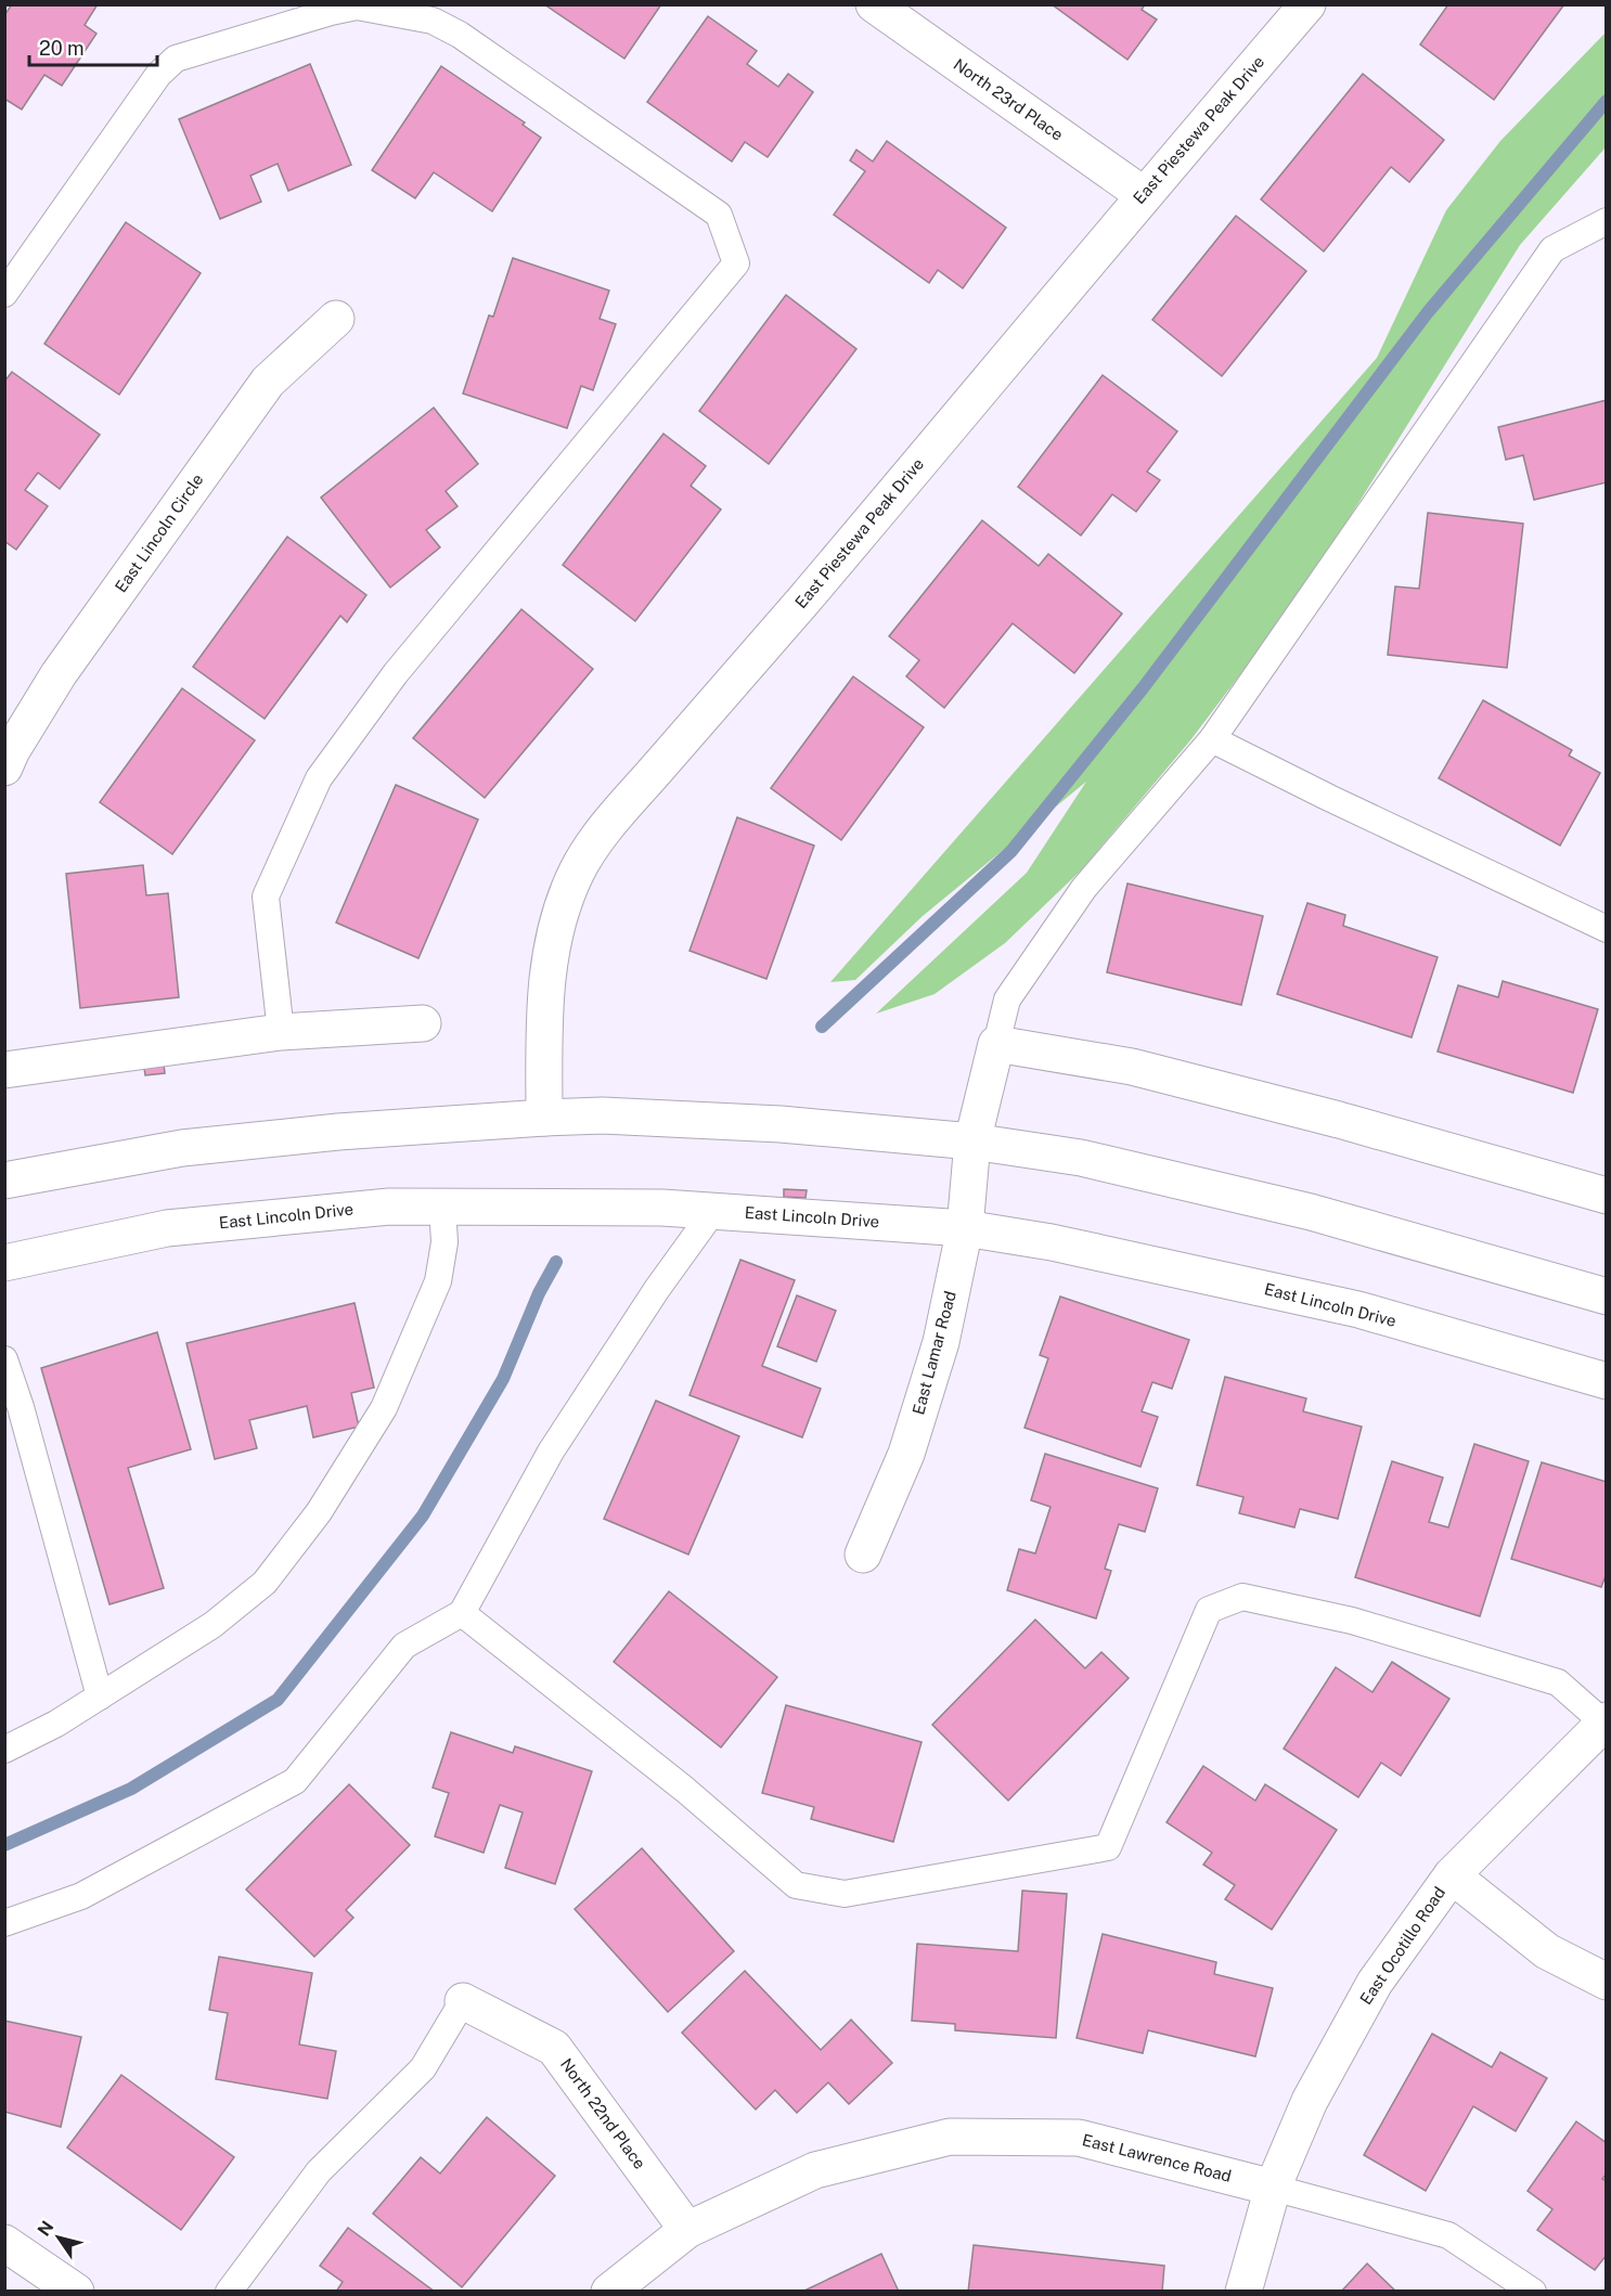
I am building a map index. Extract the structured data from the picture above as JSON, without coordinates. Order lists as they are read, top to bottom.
{
  "streets": {
    "street": [
      "North 23rd Place",
      "East Piestewa Peak Drive",
      "East Lincoln Circle",
      "East Lincoln Drive",
      "East Lamar Road",
      "East Ocotillo Road",
      "North 22nd Place",
      "East Lawrence Road"
    ]
  },
  "crossings": [
    ["North 23rd Place", "East Piestewa Peak Drive"],
    ["East Lincoln Drive", "East Lamar Road"],
    ["East Ocotillo Road", "East Lawrence Road"],
    ["North 22nd Place", "East Lawrence Road"]
  ],
  "scale_bar": "20 m",
  "north": "top left"
}
